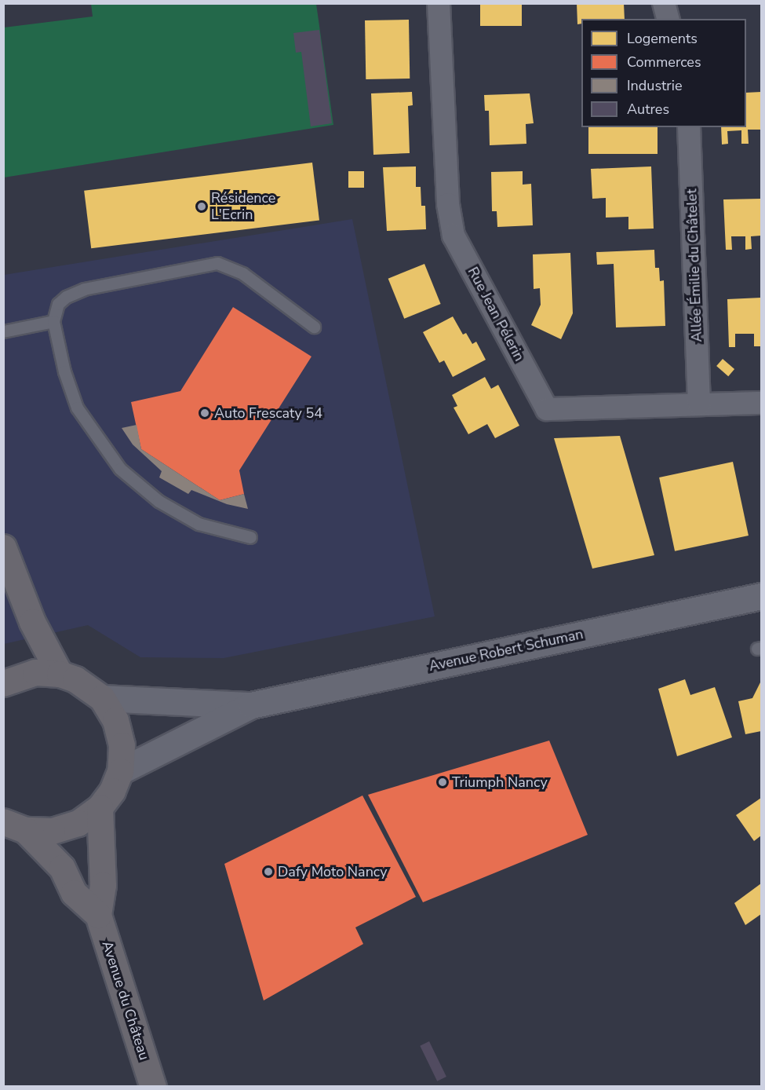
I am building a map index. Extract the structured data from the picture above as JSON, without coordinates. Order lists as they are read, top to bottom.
{
  "streets": {
    "main road": ["Avenue du Château"],
    "street": ["Allée Émilie du Châtelet", "Rue Jean Pélerin", "Avenue Robert Schuman"]
  },
  "crossings": [
    ["Allée Émilie du Châtelet", "Rue Jean Pélerin"]
  ],
  "places": [
    "Résidence L'Ecrin",
    "Auto Frescaty 54",
    "Triumph Nancy",
    "Dafy Moto Nancy"
  ],
  "legend": [
    "Logements",
    "Commerces",
    "Industrie",
    "Autres"
  ]
}
